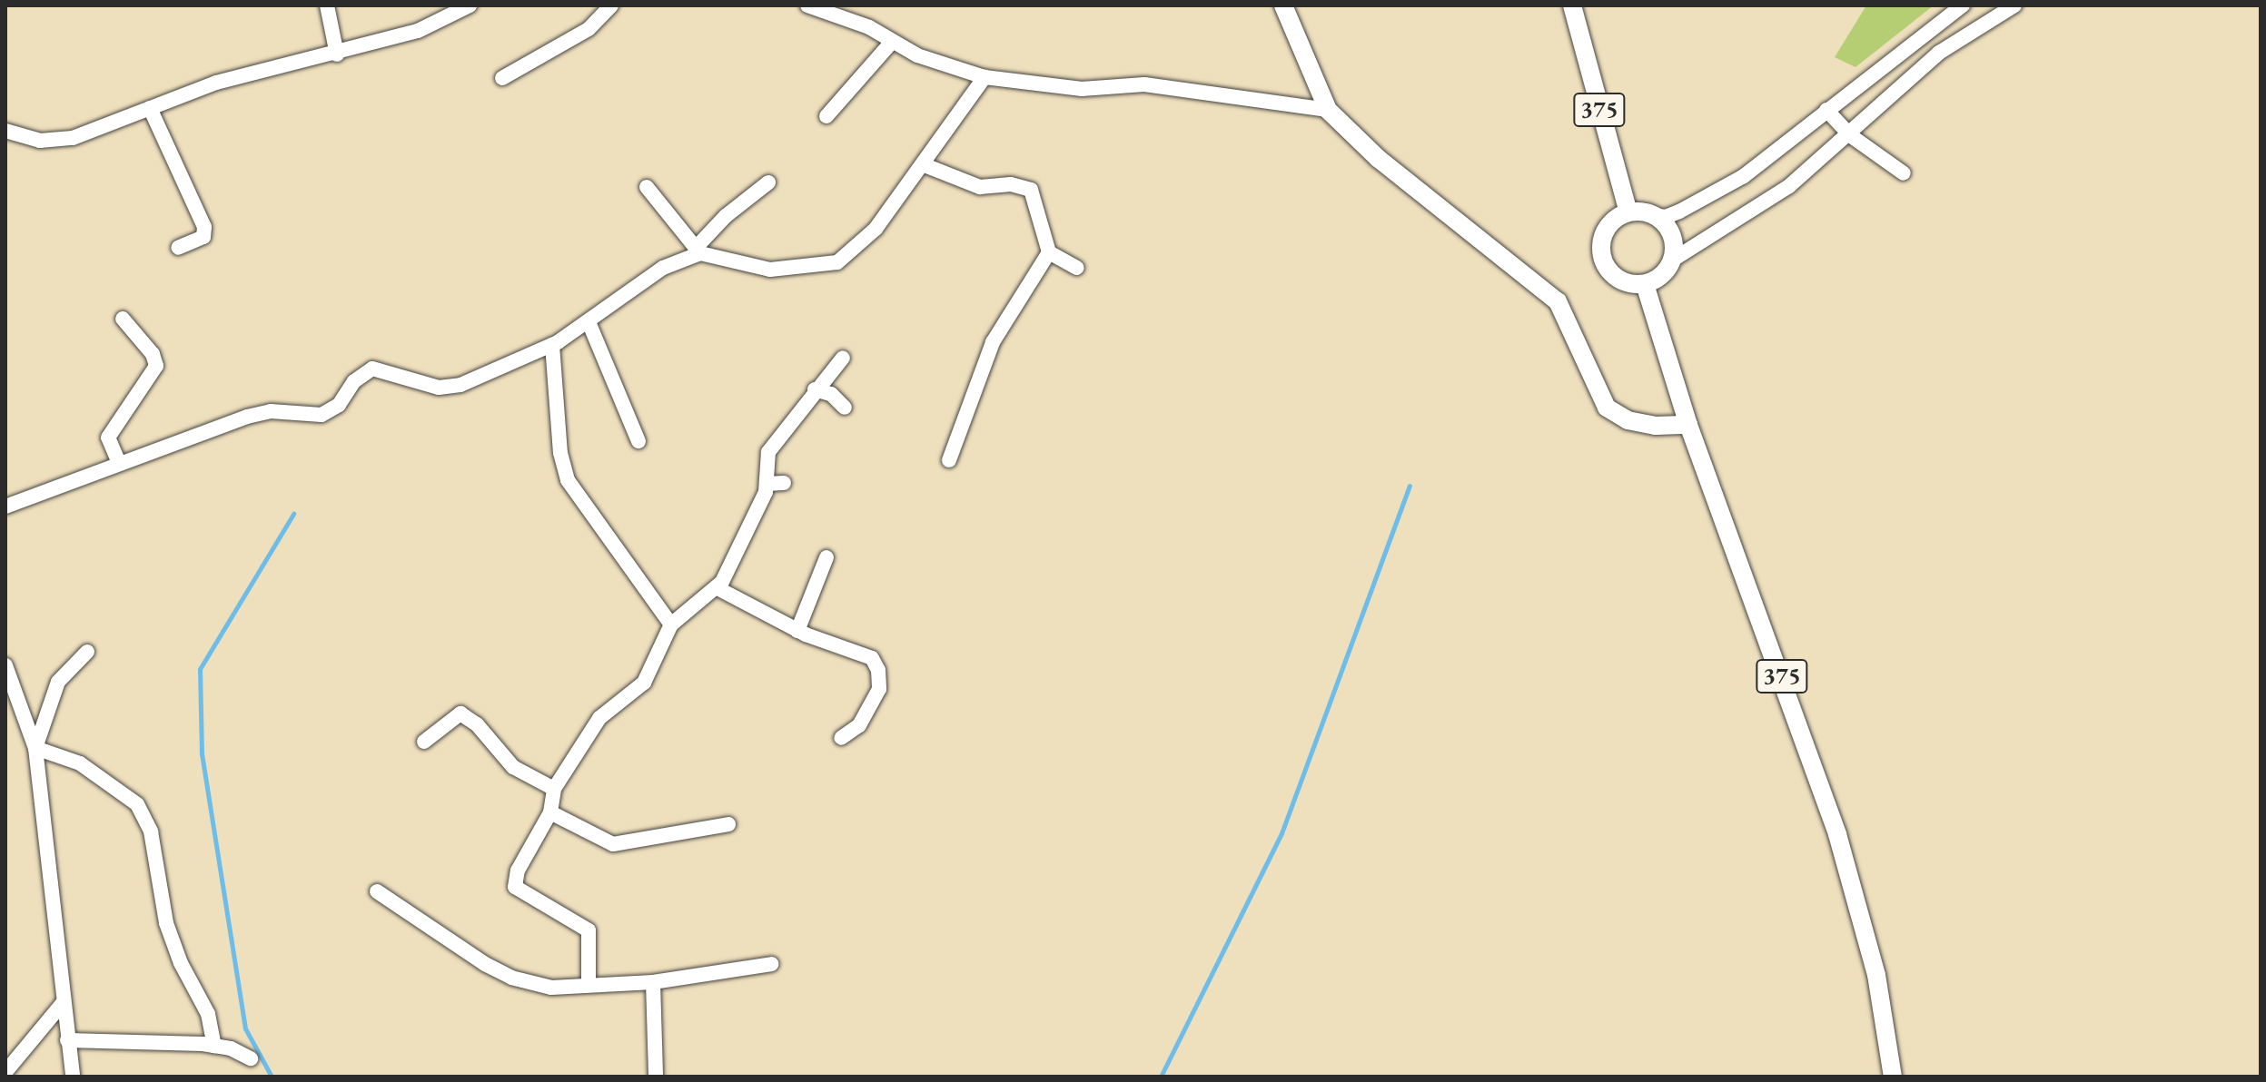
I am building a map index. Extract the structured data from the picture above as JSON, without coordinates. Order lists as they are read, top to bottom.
{
  "streets": {
    "main road": ["375"]
  }
}
